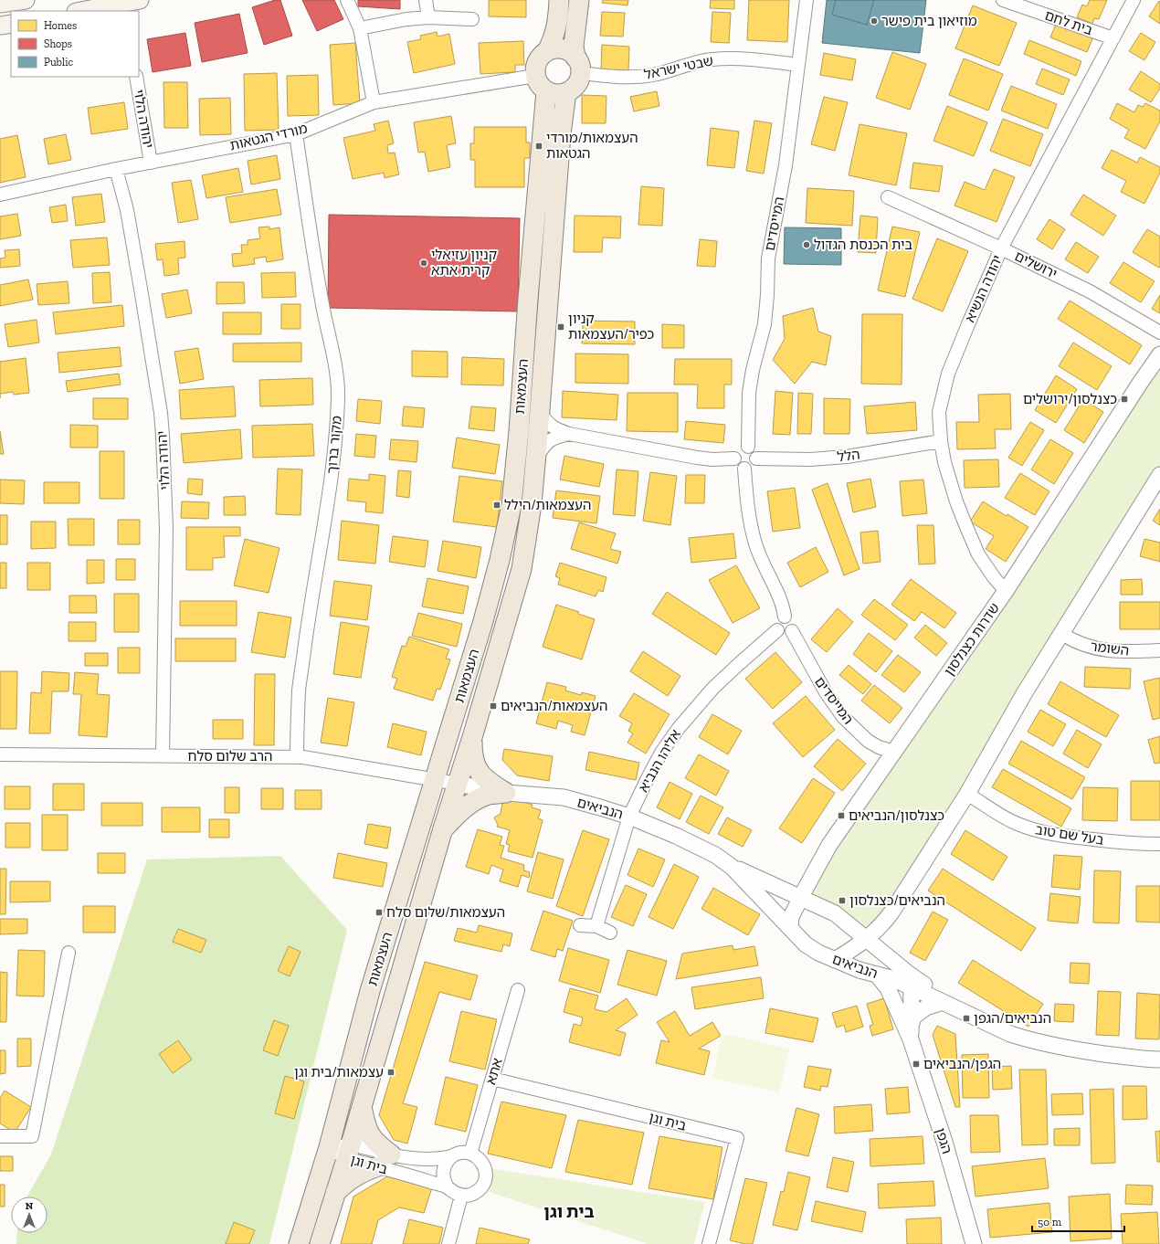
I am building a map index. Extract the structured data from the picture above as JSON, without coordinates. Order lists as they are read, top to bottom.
{
  "streets": {
    "main road": ["העצמאות"],
    "street": [
      "בית לחם",
      "שבטי ישראל",
      "יהודה הלוי",
      "מורדי הגטאות",
      "המייסדים",
      "ירושלים",
      "יהודה הנשיא",
      "מקור ברוך",
      "הלל",
      "שדרות כצנלסון",
      "השומר",
      "הרב שלום סלח",
      "אליהו הנביא",
      "הנביאים",
      "בעל שם טוב",
      "אתא",
      "בית וגן",
      "הגפן"
    ]
  },
  "crossings": [
    ["בית לחם", "יהודה הנשיא"],
    ["שבטי ישראל", "מורדי הגטאות"],
    ["שבטי ישראל", "המייסדים"],
    ["שבטי ישראל", "העצמאות"],
    ["יהודה הלוי", "מורדי הגטאות"],
    ["יהודה הלוי", "הרב שלום סלח"],
    ["מורדי הגטאות", "העצמאות"],
    ["מורדי הגטאות", "מקור ברוך"],
    ["המייסדים", "הלל"],
    ["המייסדים", "שדרות כצנלסון"],
    ["המייסדים", "אליהו הנביא"],
    ["ירושלים", "יהודה הנשיא"],
    ["יהודה הנשיא", "הלל"],
    ["יהודה הנשיא", "שדרות כצנלסון"],
    ["העצמאות", "הרב שלום סלח"],
    ["העצמאות", "הנביאים"],
    ["העצמאות", "בית וגן"],
    ["מקור ברוך", "הרב שלום סלח"],
    ["שדרות כצנלסון", "הנביאים"],
    ["הרב שלום סלח", "הנביאים"],
    ["אליהו הנביא", "הנביאים"],
    ["הנביאים", "הגפן"],
    ["אתא", "בית וגן"]
  ],
  "districts": ["בית וגן"],
  "places": {
    "other": ["מוזיאון בית פישר", "בית הכנסת הגדול", "קניון עזיאלי קרית אתא"],
    "transit": [
      "העצמאות/מורדי הגטאות",
      "קניון כפיר/העצמאות",
      "כצנלסון/ירושלים",
      "העצמאות/הילל",
      "העצמאות/הנביאים",
      "כצנלסון/הנביאים",
      "הנביאים/כצנלסון",
      "העצמאות/שלום סלח",
      "הנביאים/הגפן",
      "הגפן/הנביאים",
      "עצמאות/בית וגן"
    ]
  },
  "legend": ["Homes", "Shops", "Public"],
  "scale_bar": "50 m",
  "north": "top"
}
